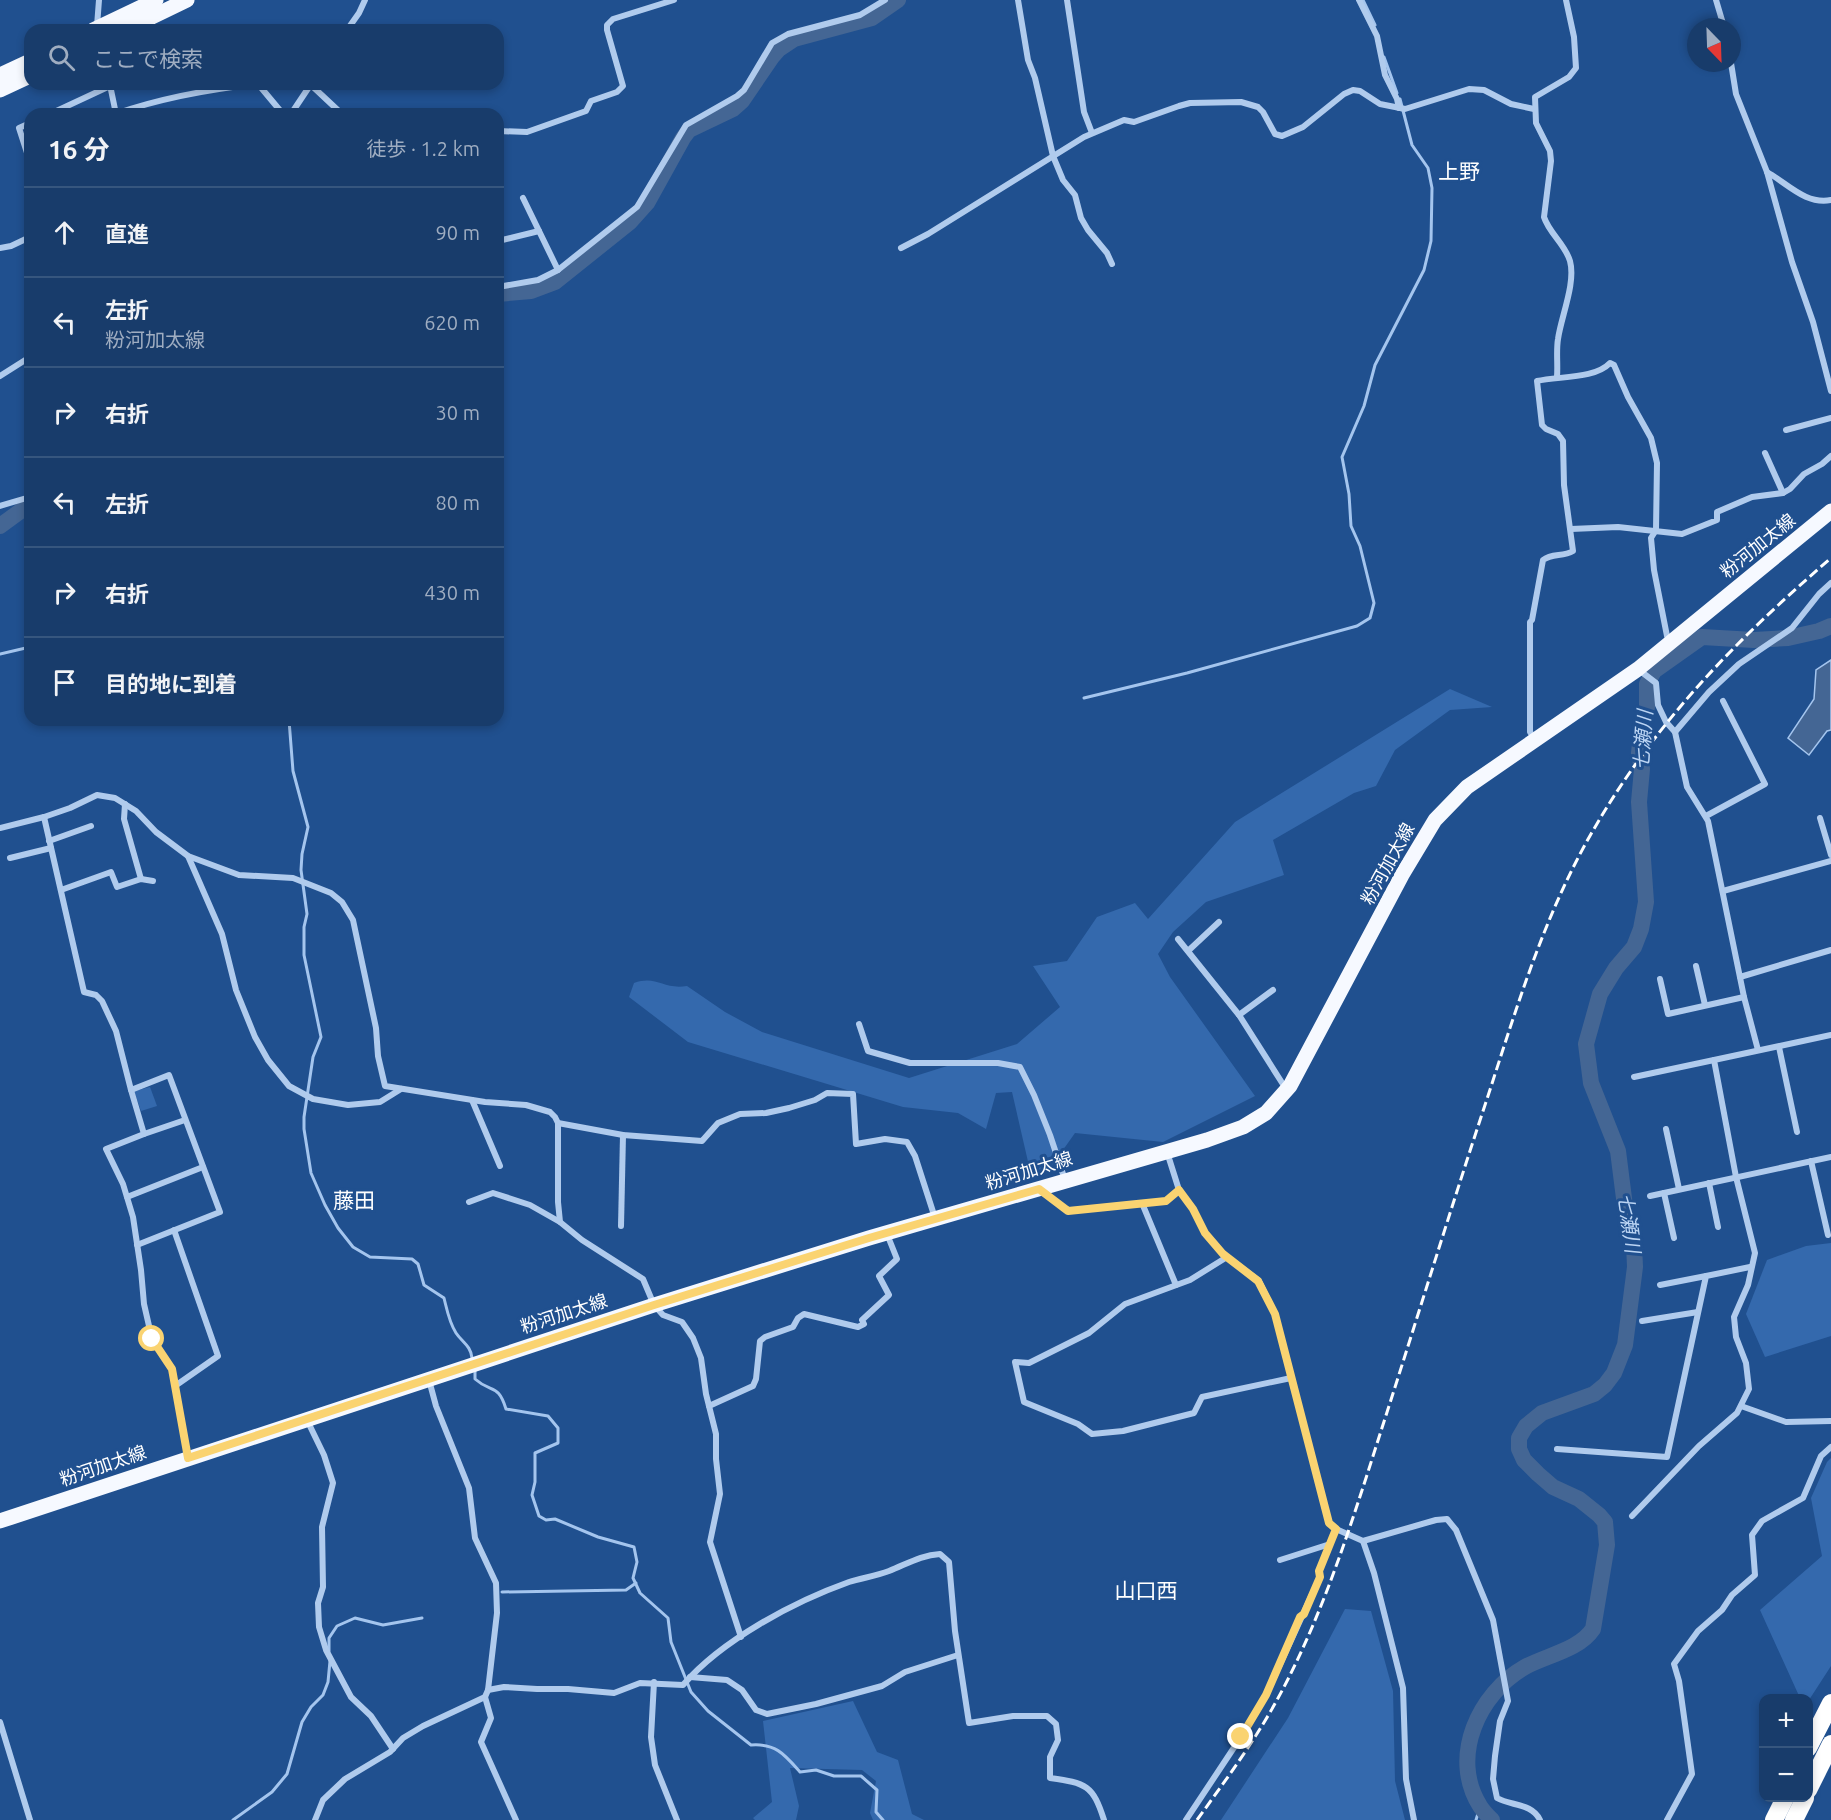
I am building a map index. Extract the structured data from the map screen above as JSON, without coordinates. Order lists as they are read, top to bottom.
{
  "streets": {
    "main road": ["粉河加太線"]
  },
  "districts": ["上野", "藤田", "山口西"],
  "water": ["七瀬川"],
  "north": "bottom right",
  "page": {
    "search": "ここで検索",
    "heading": ["16 分", "徒歩 · 1.2 km"],
    "list": [
      ["直進", "90 m"],
      ["左折", "粉河加太線", "620 m"],
      ["右折", "30 m"],
      ["左折", "80 m"],
      ["右折", "430 m"],
      "目的地に到着"
    ],
    "map_buttons": ["+", "−"]
  }
}
